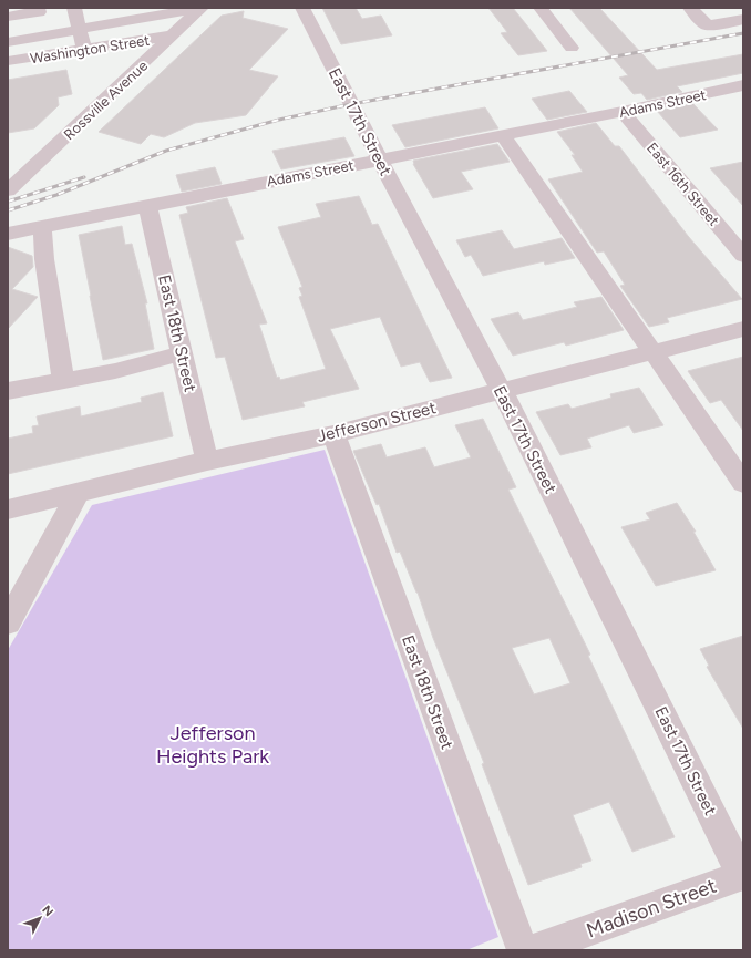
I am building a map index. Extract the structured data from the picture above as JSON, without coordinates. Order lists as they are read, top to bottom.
{
  "streets": {
    "street": [
      "Washington Street",
      "Rossville Avenue",
      "Adams Street",
      "East 17th Street",
      "East 16th Street",
      "East 18th Street",
      "Jefferson Street",
      "Madison Street"
    ]
  },
  "crossings": [
    ["Washington Street", "Rossville Avenue"],
    ["Adams Street", "East 17th Street"],
    ["Adams Street", "East 16th Street"],
    ["Adams Street", "East 18th Street"],
    ["East 17th Street", "Jefferson Street"],
    ["East 17th Street", "Madison Street"],
    ["East 18th Street", "Jefferson Street"]
  ],
  "parks": ["Jefferson Heights Park"],
  "north": "top right"
}
